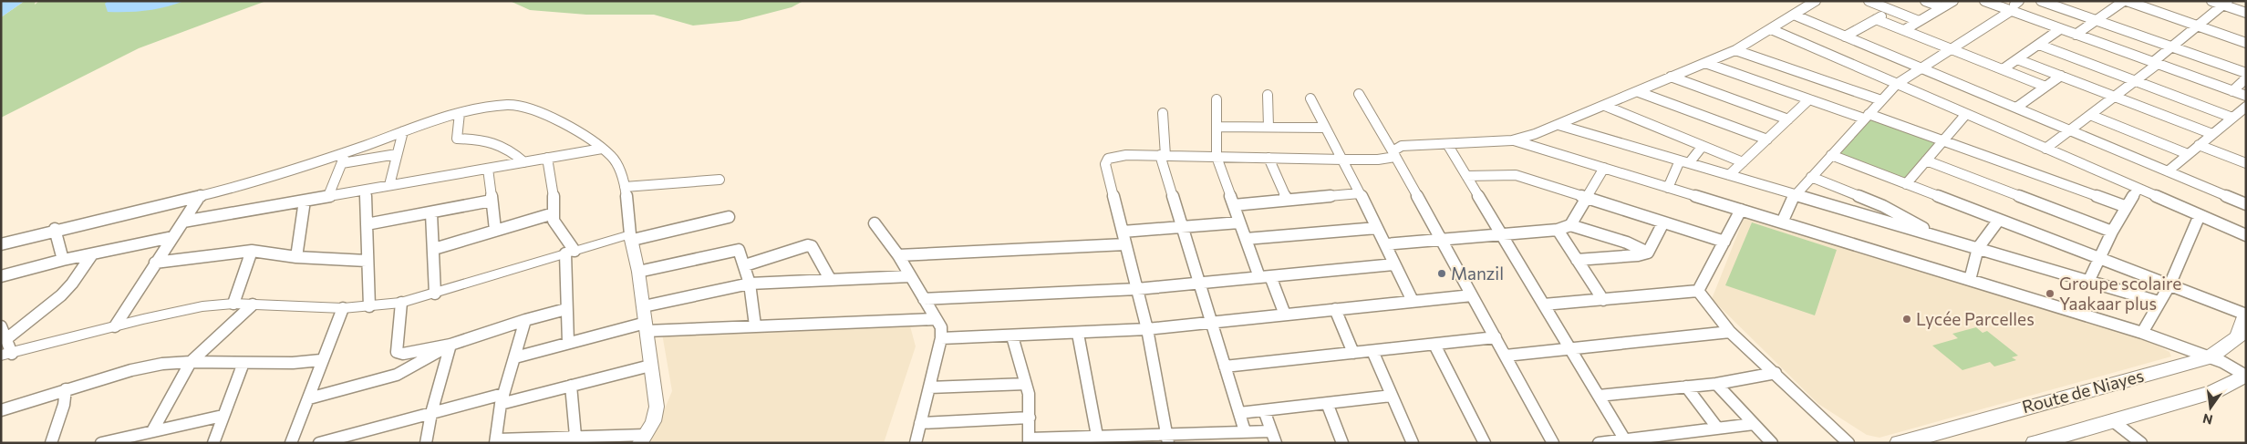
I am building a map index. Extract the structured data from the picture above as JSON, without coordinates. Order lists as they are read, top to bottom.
{
  "streets": {
    "main road": ["Route de Niayes"]
  },
  "places": ["Manzil", "Groupe scolaire Yaakaar plus", "Lycée Parcelles"],
  "north": "bottom"
}
